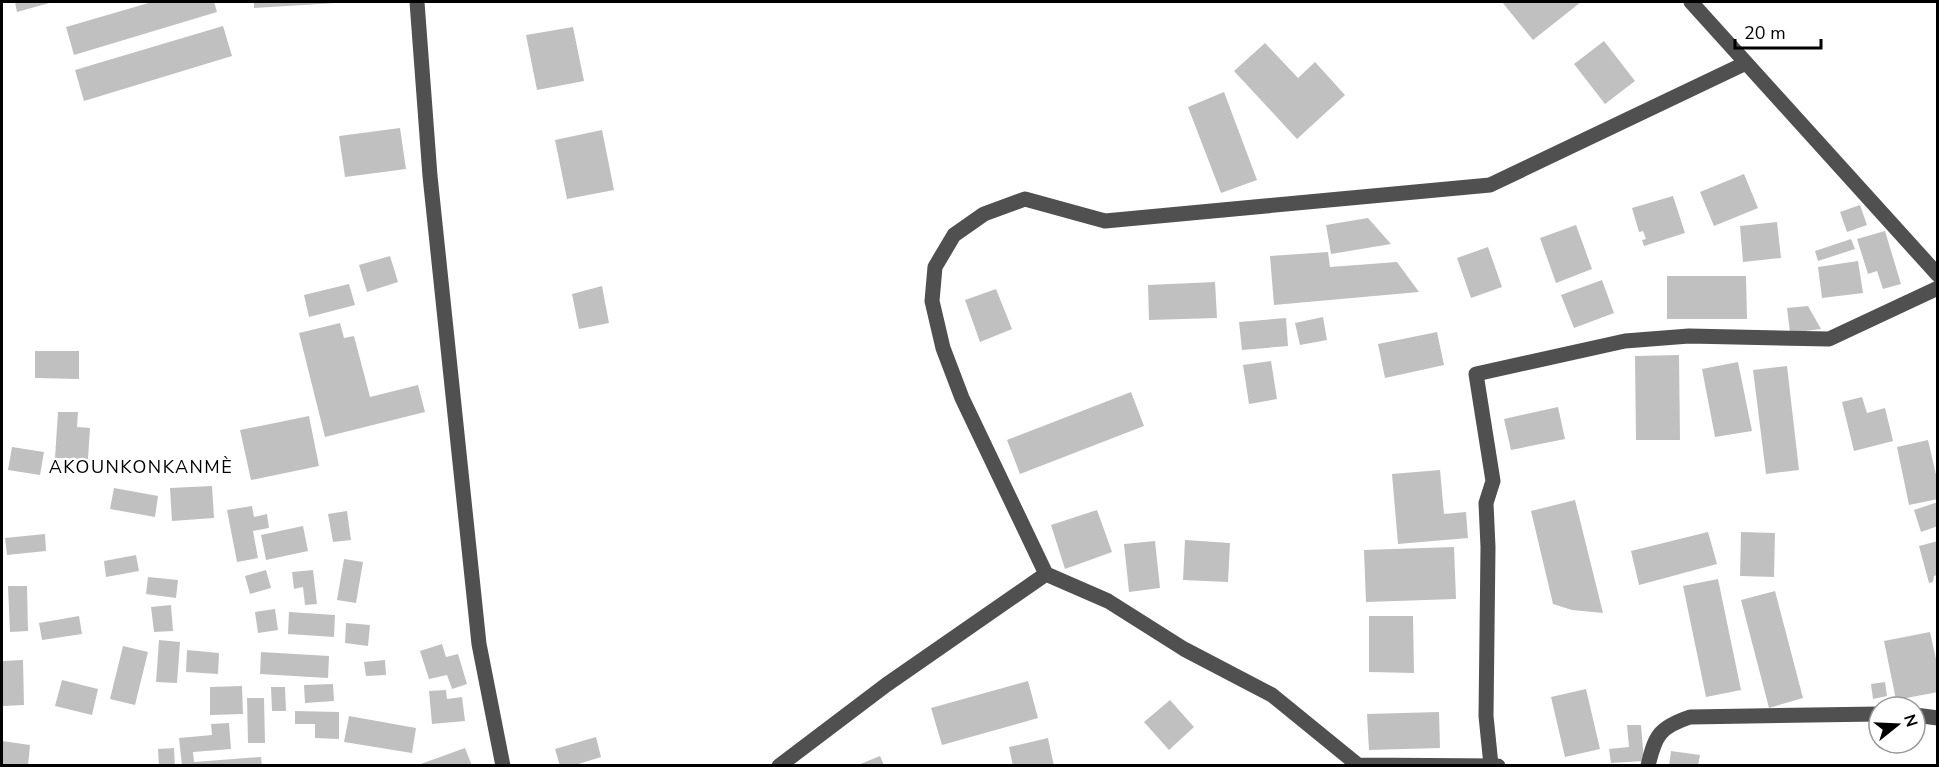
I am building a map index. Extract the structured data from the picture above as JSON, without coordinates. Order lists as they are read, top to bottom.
{
  "districts": ["AKOUNKONKANMÈ"],
  "scale_bar": "20 m",
  "north": "right"
}
